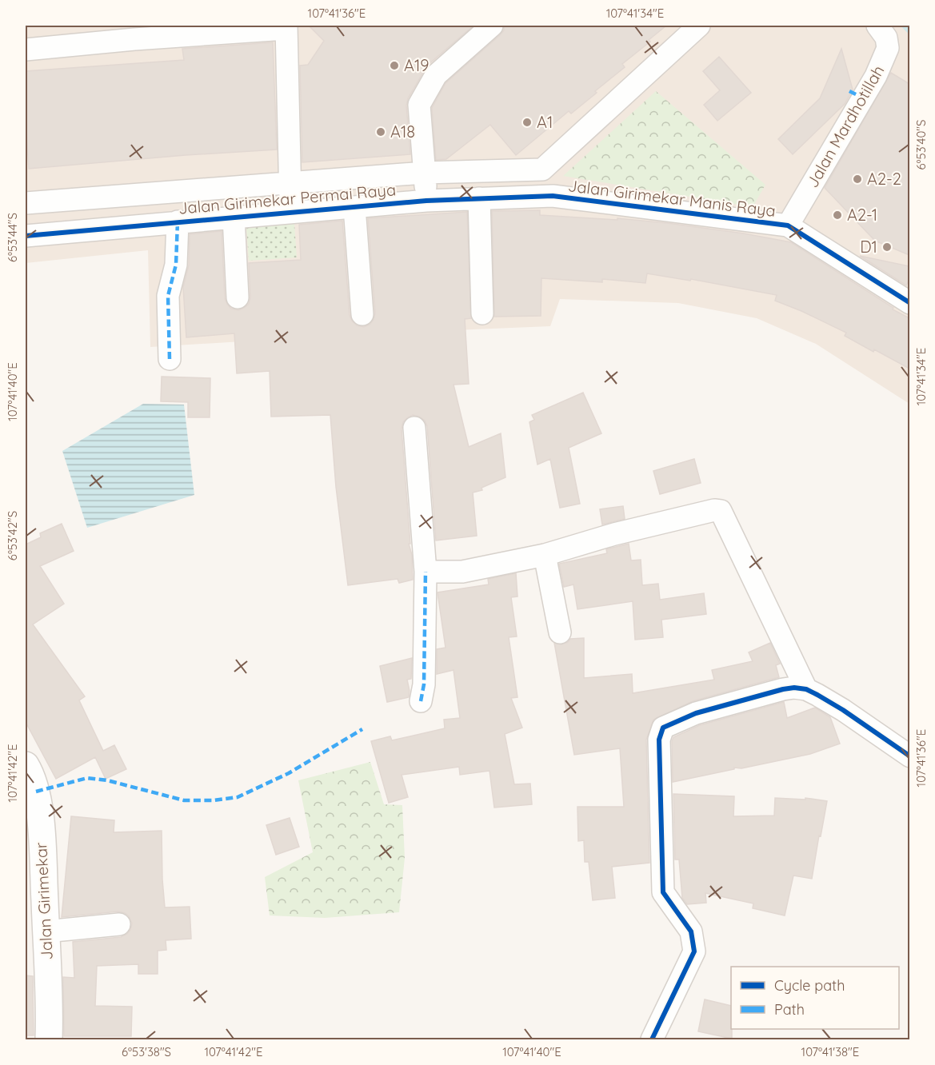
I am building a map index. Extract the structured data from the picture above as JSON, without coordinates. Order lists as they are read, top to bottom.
{
  "streets": {
    "street": [
      "Jalan Mardhotillah",
      "Jalan Girimekar Manis Raya",
      "Jalan Girimekar Permai Raya",
      "Jalan Girimekar"
    ]
  },
  "crossings": [
    ["Jalan Mardhotillah", "Jalan Girimekar Manis Raya"],
    ["Jalan Girimekar Manis Raya", "Jalan Girimekar Permai Raya"]
  ],
  "places": [
    "A19",
    "A1",
    "A18",
    "A2-2",
    "A2-1",
    "D1"
  ],
  "legend": ["Cycle path", "Path"],
  "coordinates": [
    "107°41'36\"E",
    "107°41'34\"E",
    "6°53'40\"S",
    "6°53'44\"S",
    "107°41'40\"E",
    "6°53'42\"S",
    "107°41'42\"E",
    "6°53'38\"S",
    "107°41'38\"E"
  ]
}
